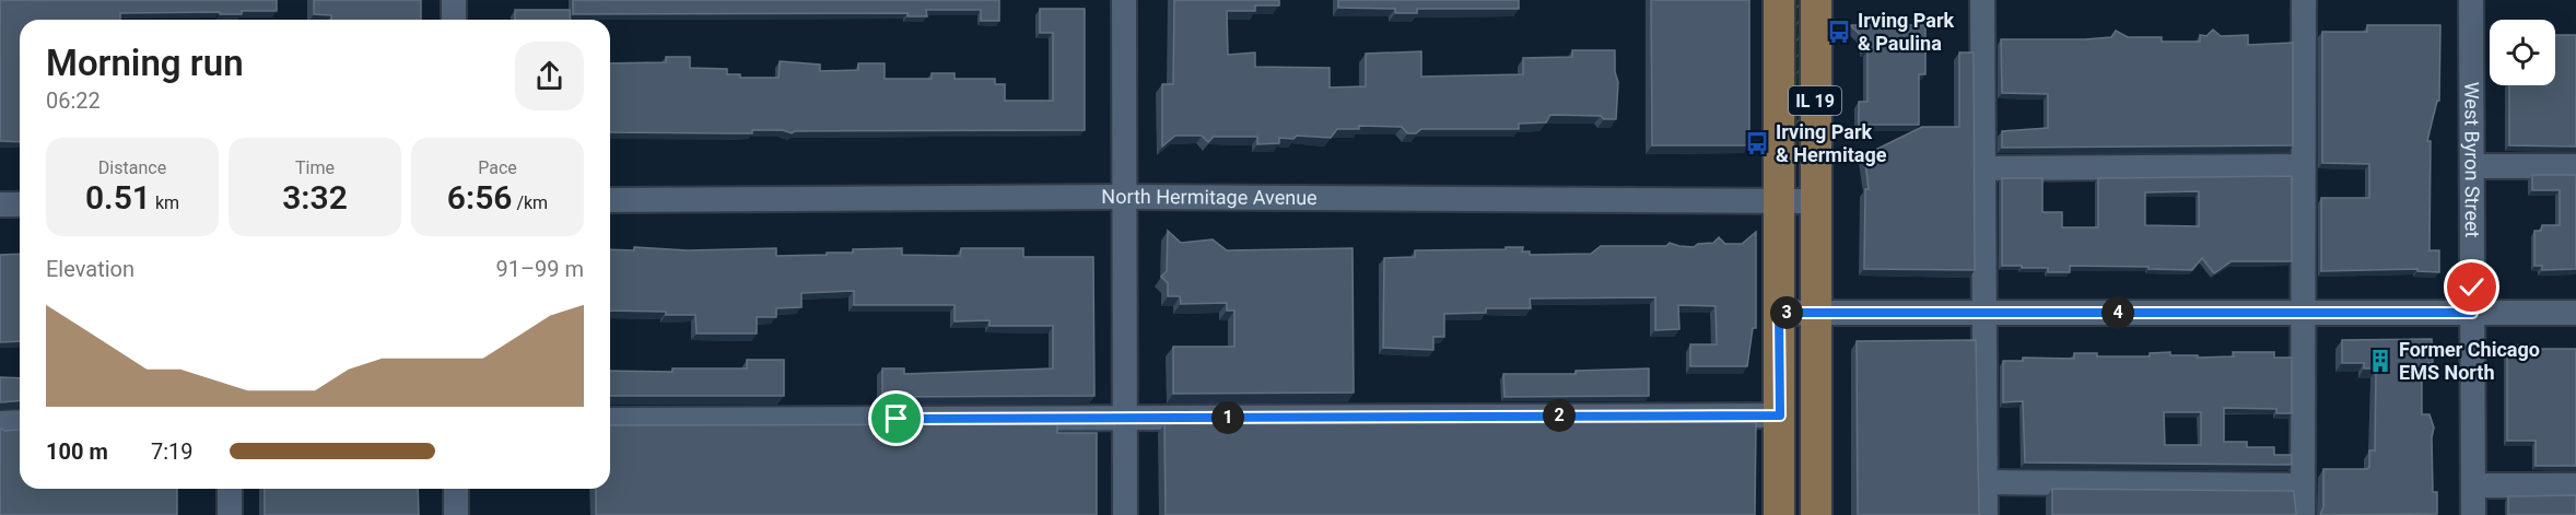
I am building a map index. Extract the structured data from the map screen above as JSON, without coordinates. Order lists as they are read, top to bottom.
{
  "streets": {
    "main road": ["IL 19"],
    "street": ["West Byron Street", "North Hermitage Avenue"]
  },
  "crossings": [
    ["IL 19", "North Hermitage Avenue"]
  ],
  "places": {
    "bus stop": ["Irving Park & Paulina", "Irving Park & Hermitage"],
    "building": ["Former Chicago EMS North"]
  },
  "page": {
    "heading": ["Morning run", "06:22"],
    "stats": [
      ["Distance", "0.51 km"],
      ["Time", "3:32"],
      ["Pace", "6:56 /km"]
    ],
    "chart": ["Elevation", "91–99 m"],
    "pins": [
      "3",
      "4",
      "2",
      "1"
    ],
    "list": [
      {
        "name": "100 m",
        "note": "7:19"
      }
    ]
  }
}
